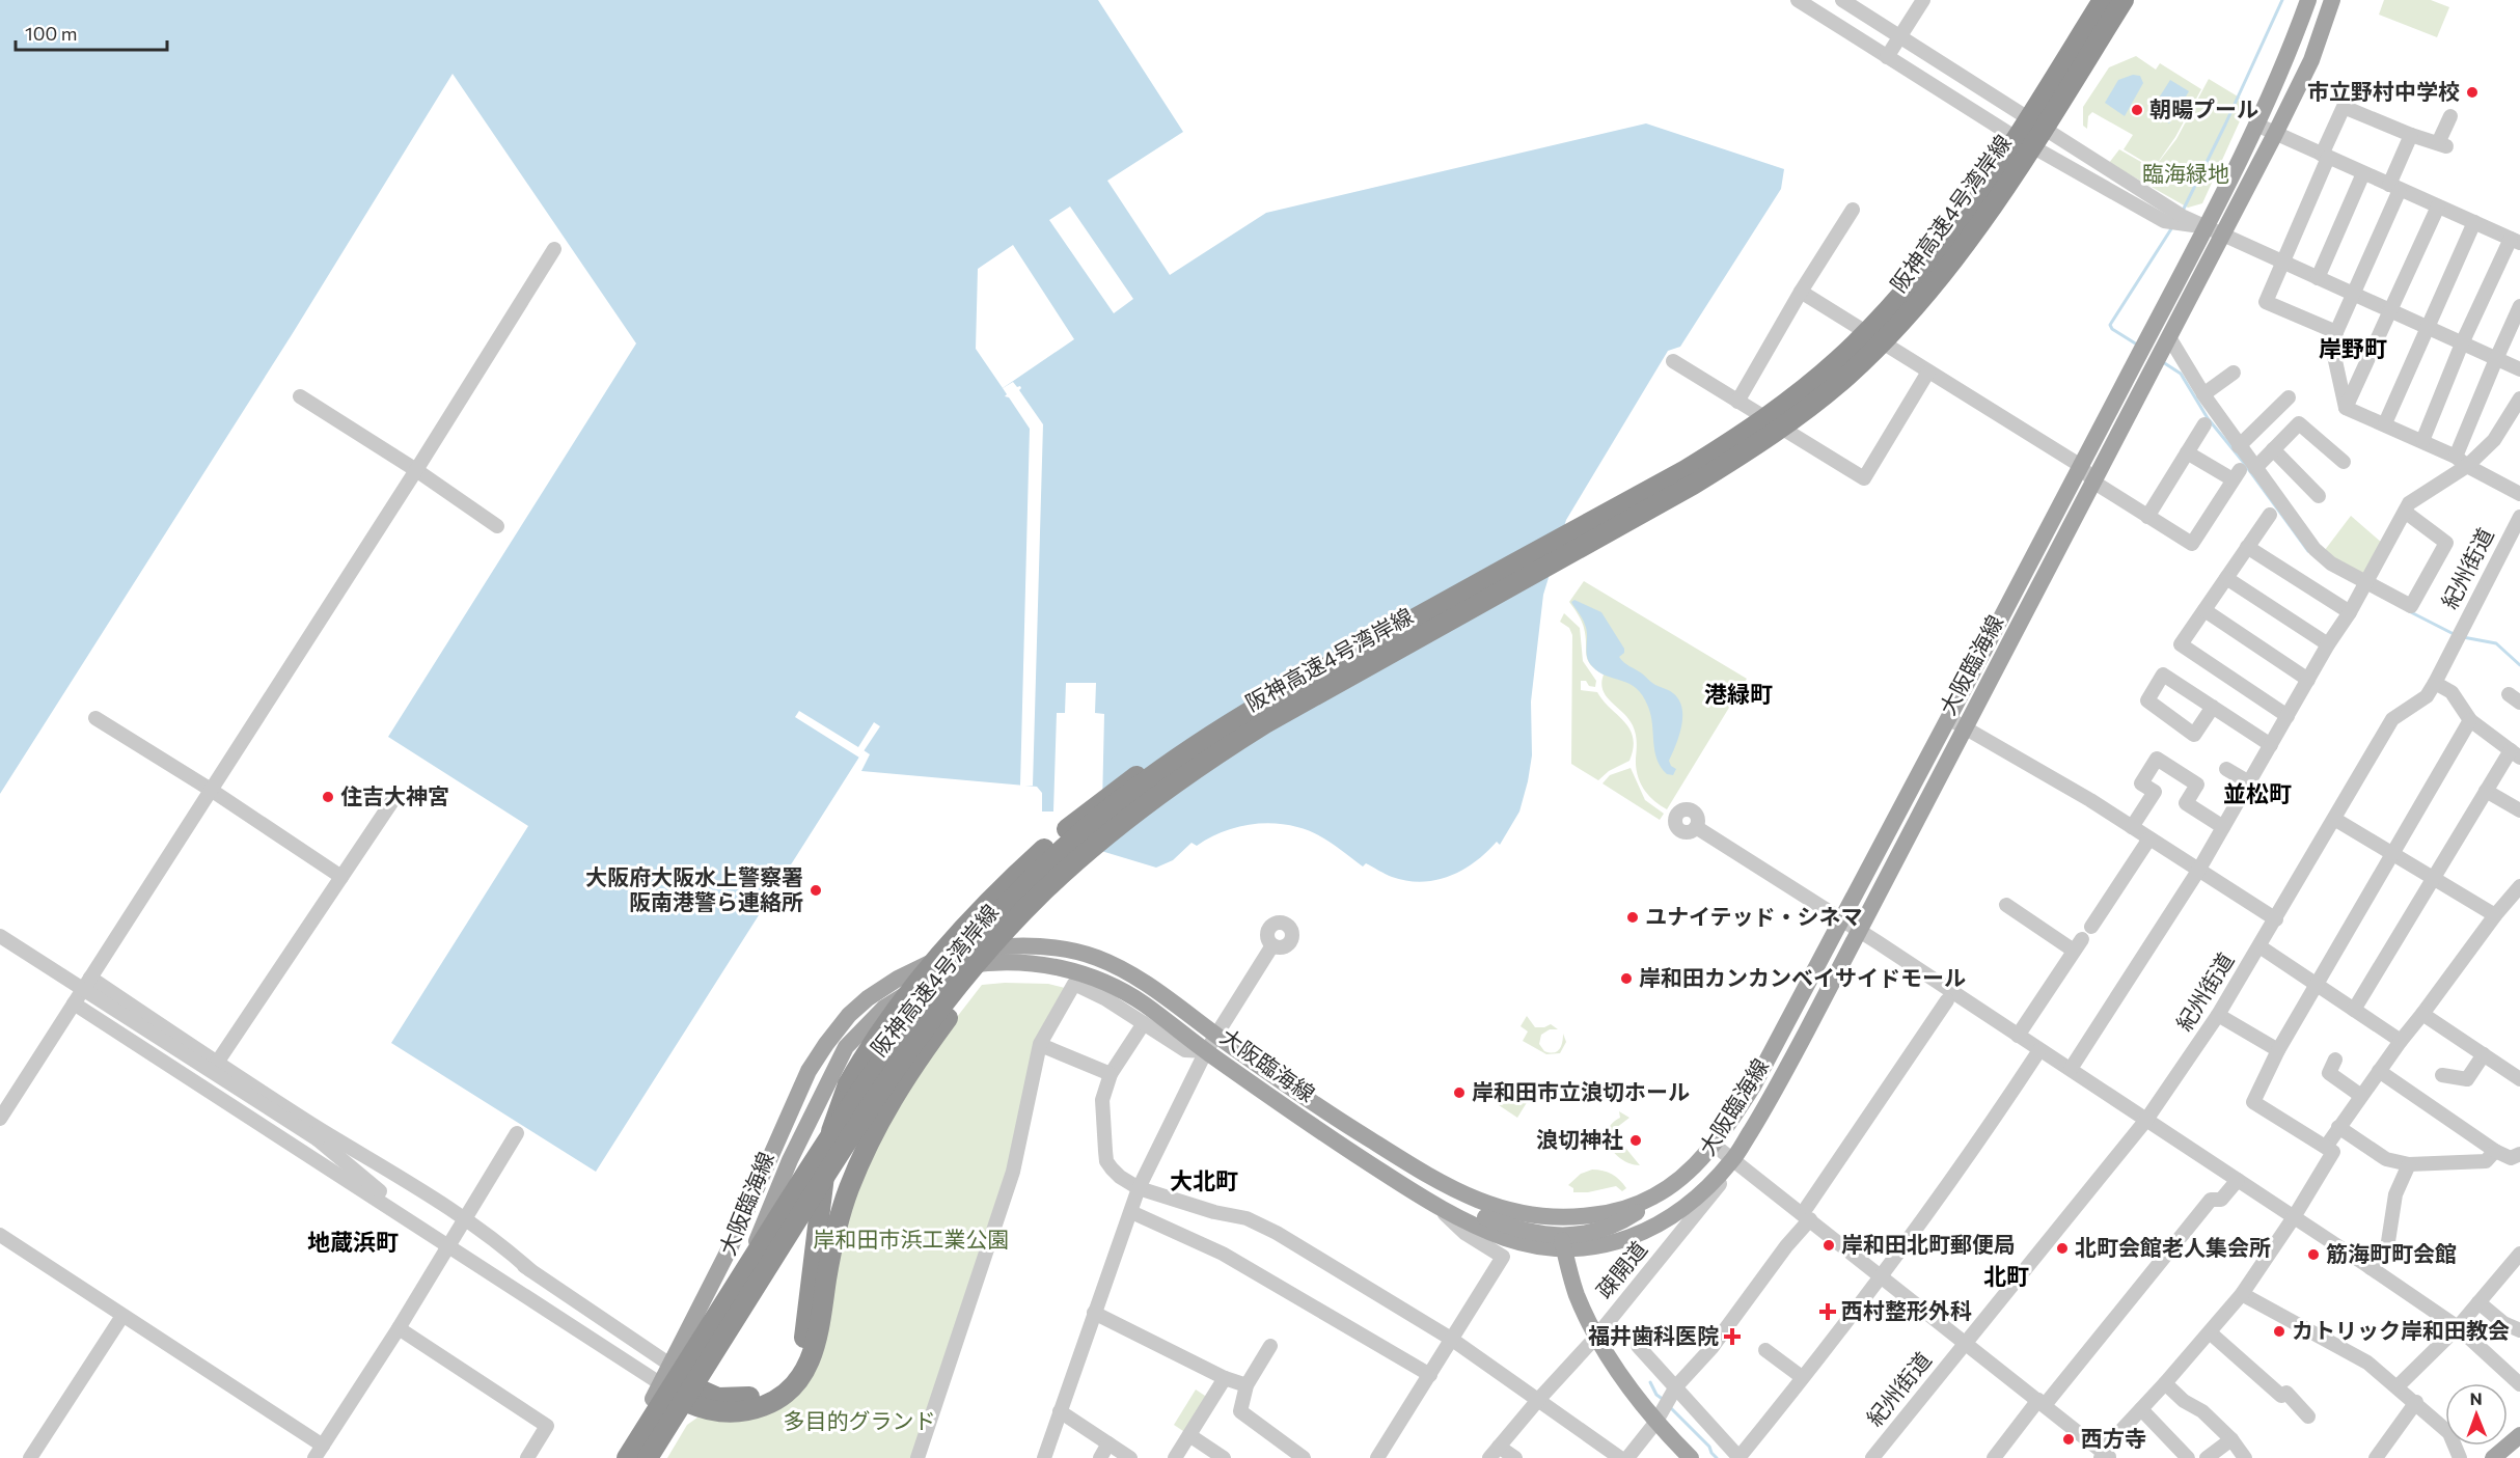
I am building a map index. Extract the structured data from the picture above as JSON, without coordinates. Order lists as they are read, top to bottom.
{
  "streets": {
    "highway": ["阪神高速4号湾岸線"],
    "main road": ["大阪臨海線"],
    "street": ["紀州街道", "疎開道"]
  },
  "crossings": [
    ["大阪臨海線", "疎開道"]
  ],
  "districts": [
    "岸野町",
    "港緑町",
    "並松町",
    "大北町",
    "地蔵浜町",
    "北町"
  ],
  "parks": ["臨海緑地", "岸和田市浜工業公園", "多目的グランド"],
  "places": {
    "other": [
      "市立野村中学校",
      "朝暘プール",
      "住吉大神宮",
      "大阪府大阪水上警察署 阪南港警ら連絡所",
      "ユナイテッド・シネマ",
      "岸和田カンカンベイサイドモール",
      "岸和田市立浪切ホール",
      "浪切神社",
      "岸和田北町郵便局",
      "北町会館老人集会所",
      "筋海町町会館",
      "カトリック岸和田教会",
      "西方寺"
    ],
    "health": ["西村整形外科", "福井歯科医院"]
  },
  "scale_bar": "100 m",
  "north": "top"
}
